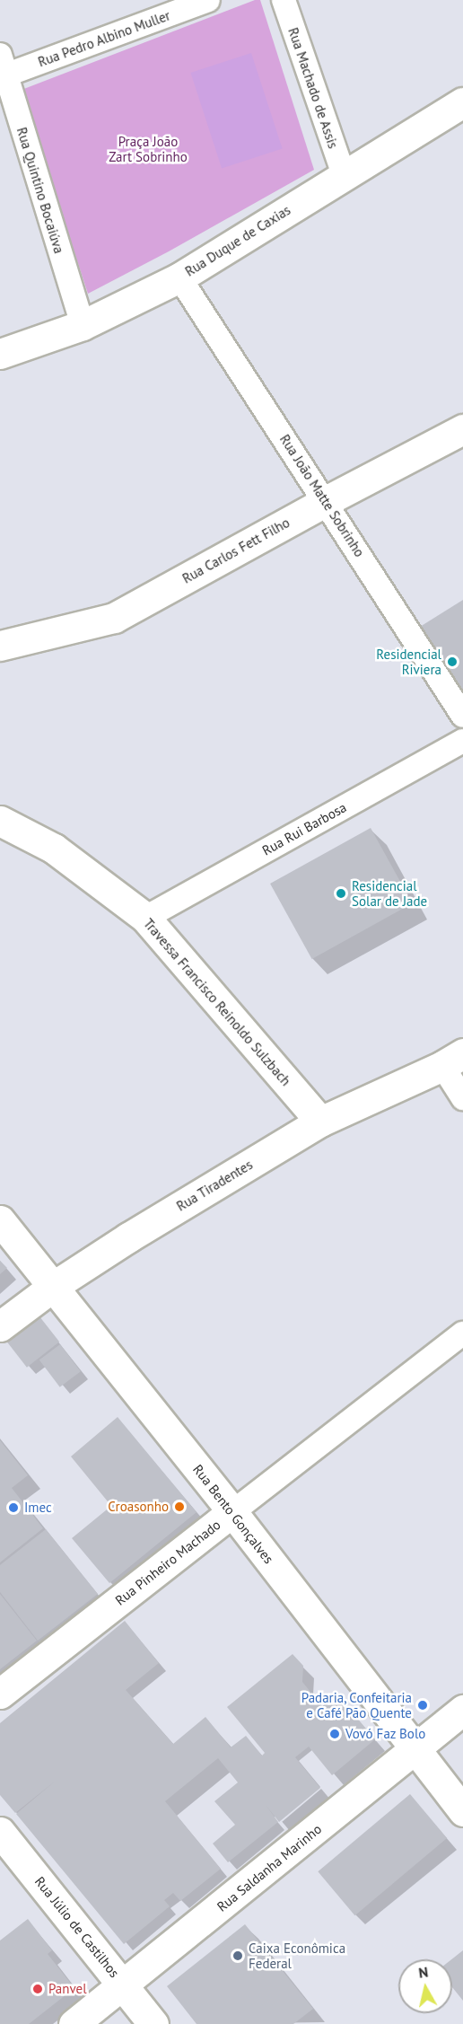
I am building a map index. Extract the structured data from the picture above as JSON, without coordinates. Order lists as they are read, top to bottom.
{
  "streets": {
    "street": [
      "Rua Pedro Albino Muller",
      "Rua Machado de Assis",
      "Rua Quintino Bocaiúva",
      "Rua Duque de Caxias",
      "Rua João Matte Sobrinho",
      "Rua Carlos Fett Filho",
      "Rua Rui Barbosa",
      "Travessa Francisco Reinoldo Sulzbach",
      "Rua Tiradentes",
      "Rua Bento Gonçalves",
      "Rua Pinheiro Machado",
      "Rua Saldanha Marinho",
      "Rua Júlio de Castilhos"
    ]
  },
  "crossings": [
    ["Rua Pedro Albino Muller", "Rua Quintino Bocaiúva"],
    ["Rua Machado de Assis", "Rua Duque de Caxias"],
    ["Rua Quintino Bocaiúva", "Rua Duque de Caxias"],
    ["Rua Duque de Caxias", "Rua João Matte Sobrinho"],
    ["Rua João Matte Sobrinho", "Rua Carlos Fett Filho"],
    ["Rua Rui Barbosa", "Travessa Francisco Reinoldo Sulzbach"],
    ["Travessa Francisco Reinoldo Sulzbach", "Rua Tiradentes"],
    ["Rua Tiradentes", "Rua Bento Gonçalves"],
    ["Rua Bento Gonçalves", "Rua Pinheiro Machado"],
    ["Rua Bento Gonçalves", "Rua Saldanha Marinho"],
    ["Rua Saldanha Marinho", "Rua Júlio de Castilhos"]
  ],
  "parks": ["Praça João Zart Sobrinho"],
  "places": [
    "Residencial Riviera",
    "Residencial Solar de Jade",
    "Croasonho",
    "Imec",
    "Padaria, Confeitaria e Café Pão Quente",
    "Vovó Faz Bolo",
    "Caixa Econômica Federal",
    "Panvel"
  ],
  "north": "top"
}
